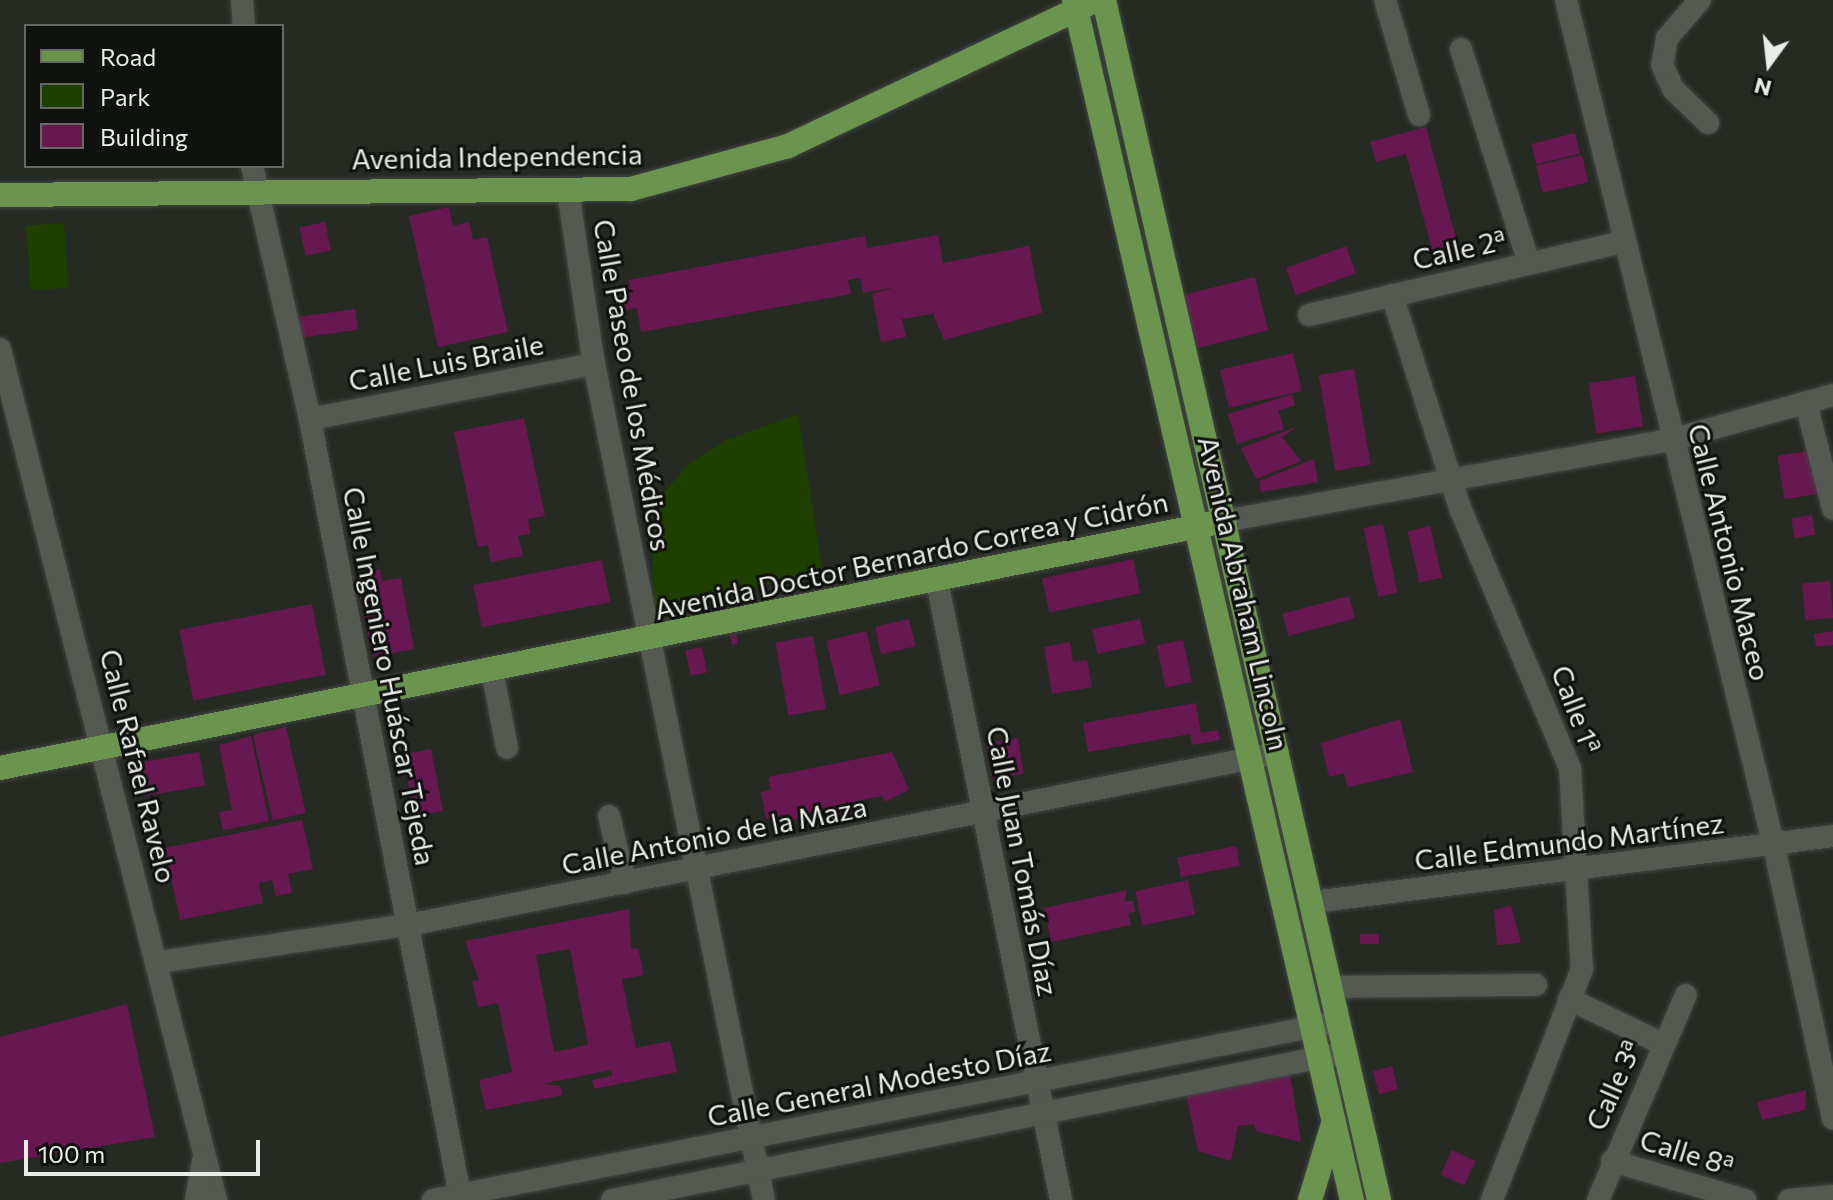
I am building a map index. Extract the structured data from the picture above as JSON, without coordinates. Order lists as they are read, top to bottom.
{
  "streets": {
    "main road": ["Avenida Independencia", "Avenida Doctor Bernardo Correa y Cidrón", "Avenida Abraham Lincoln"],
    "street": [
      "Calle 2ª",
      "Calle Luis Braile",
      "Calle Paseo de los Médicos",
      "Calle Antonio Maceo",
      "Calle Ingeniero Huáscar Tejeda",
      "Calle 1ª",
      "Calle Rafael Ravelo",
      "Calle Antonio de la Maza",
      "Calle Edmundo Martínez",
      "Calle Juan Tomás Díaz",
      "Calle General Modesto Díaz",
      "Calle 3ª",
      "Calle 8ª"
    ]
  },
  "crossings": [
    ["Avenida Independencia", "Calle Paseo de los Médicos"],
    ["Avenida Independencia", "Avenida Abraham Lincoln"],
    ["Avenida Independencia", "Calle Ingeniero Huáscar Tejeda"],
    ["Calle 2ª", "Calle Antonio Maceo"],
    ["Calle 2ª", "Calle 1ª"],
    ["Calle Luis Braile", "Calle Paseo de los Médicos"],
    ["Calle Luis Braile", "Calle Ingeniero Huáscar Tejeda"],
    ["Calle Paseo de los Médicos", "Avenida Doctor Bernardo Correa y Cidrón"],
    ["Calle Paseo de los Médicos", "Calle Antonio de la Maza"],
    ["Calle Paseo de los Médicos", "Calle General Modesto Díaz"],
    ["Calle Antonio Maceo", "Avenida Doctor Bernardo Correa y Cidrón"],
    ["Calle Antonio Maceo", "Calle Edmundo Martínez"],
    ["Avenida Doctor Bernardo Correa y Cidrón", "Avenida Abraham Lincoln"],
    ["Avenida Doctor Bernardo Correa y Cidrón", "Calle Ingeniero Huáscar Tejeda"],
    ["Avenida Doctor Bernardo Correa y Cidrón", "Calle 1ª"],
    ["Avenida Doctor Bernardo Correa y Cidrón", "Calle Rafael Ravelo"],
    ["Avenida Doctor Bernardo Correa y Cidrón", "Calle Juan Tomás Díaz"],
    ["Avenida Abraham Lincoln", "Calle Antonio de la Maza"],
    ["Avenida Abraham Lincoln", "Calle Edmundo Martínez"],
    ["Avenida Abraham Lincoln", "Calle General Modesto Díaz"],
    ["Calle Ingeniero Huáscar Tejeda", "Calle Antonio de la Maza"],
    ["Calle Ingeniero Huáscar Tejeda", "Calle General Modesto Díaz"],
    ["Calle 1ª", "Calle Edmundo Martínez"],
    ["Calle Rafael Ravelo", "Calle Antonio de la Maza"],
    ["Calle Antonio de la Maza", "Calle Juan Tomás Díaz"],
    ["Calle Juan Tomás Díaz", "Calle General Modesto Díaz"],
    ["Calle 3ª", "Calle 8ª"]
  ],
  "legend": ["Road", "Park", "Building"],
  "scale_bar": "100 m",
  "north": "bottom"
}
